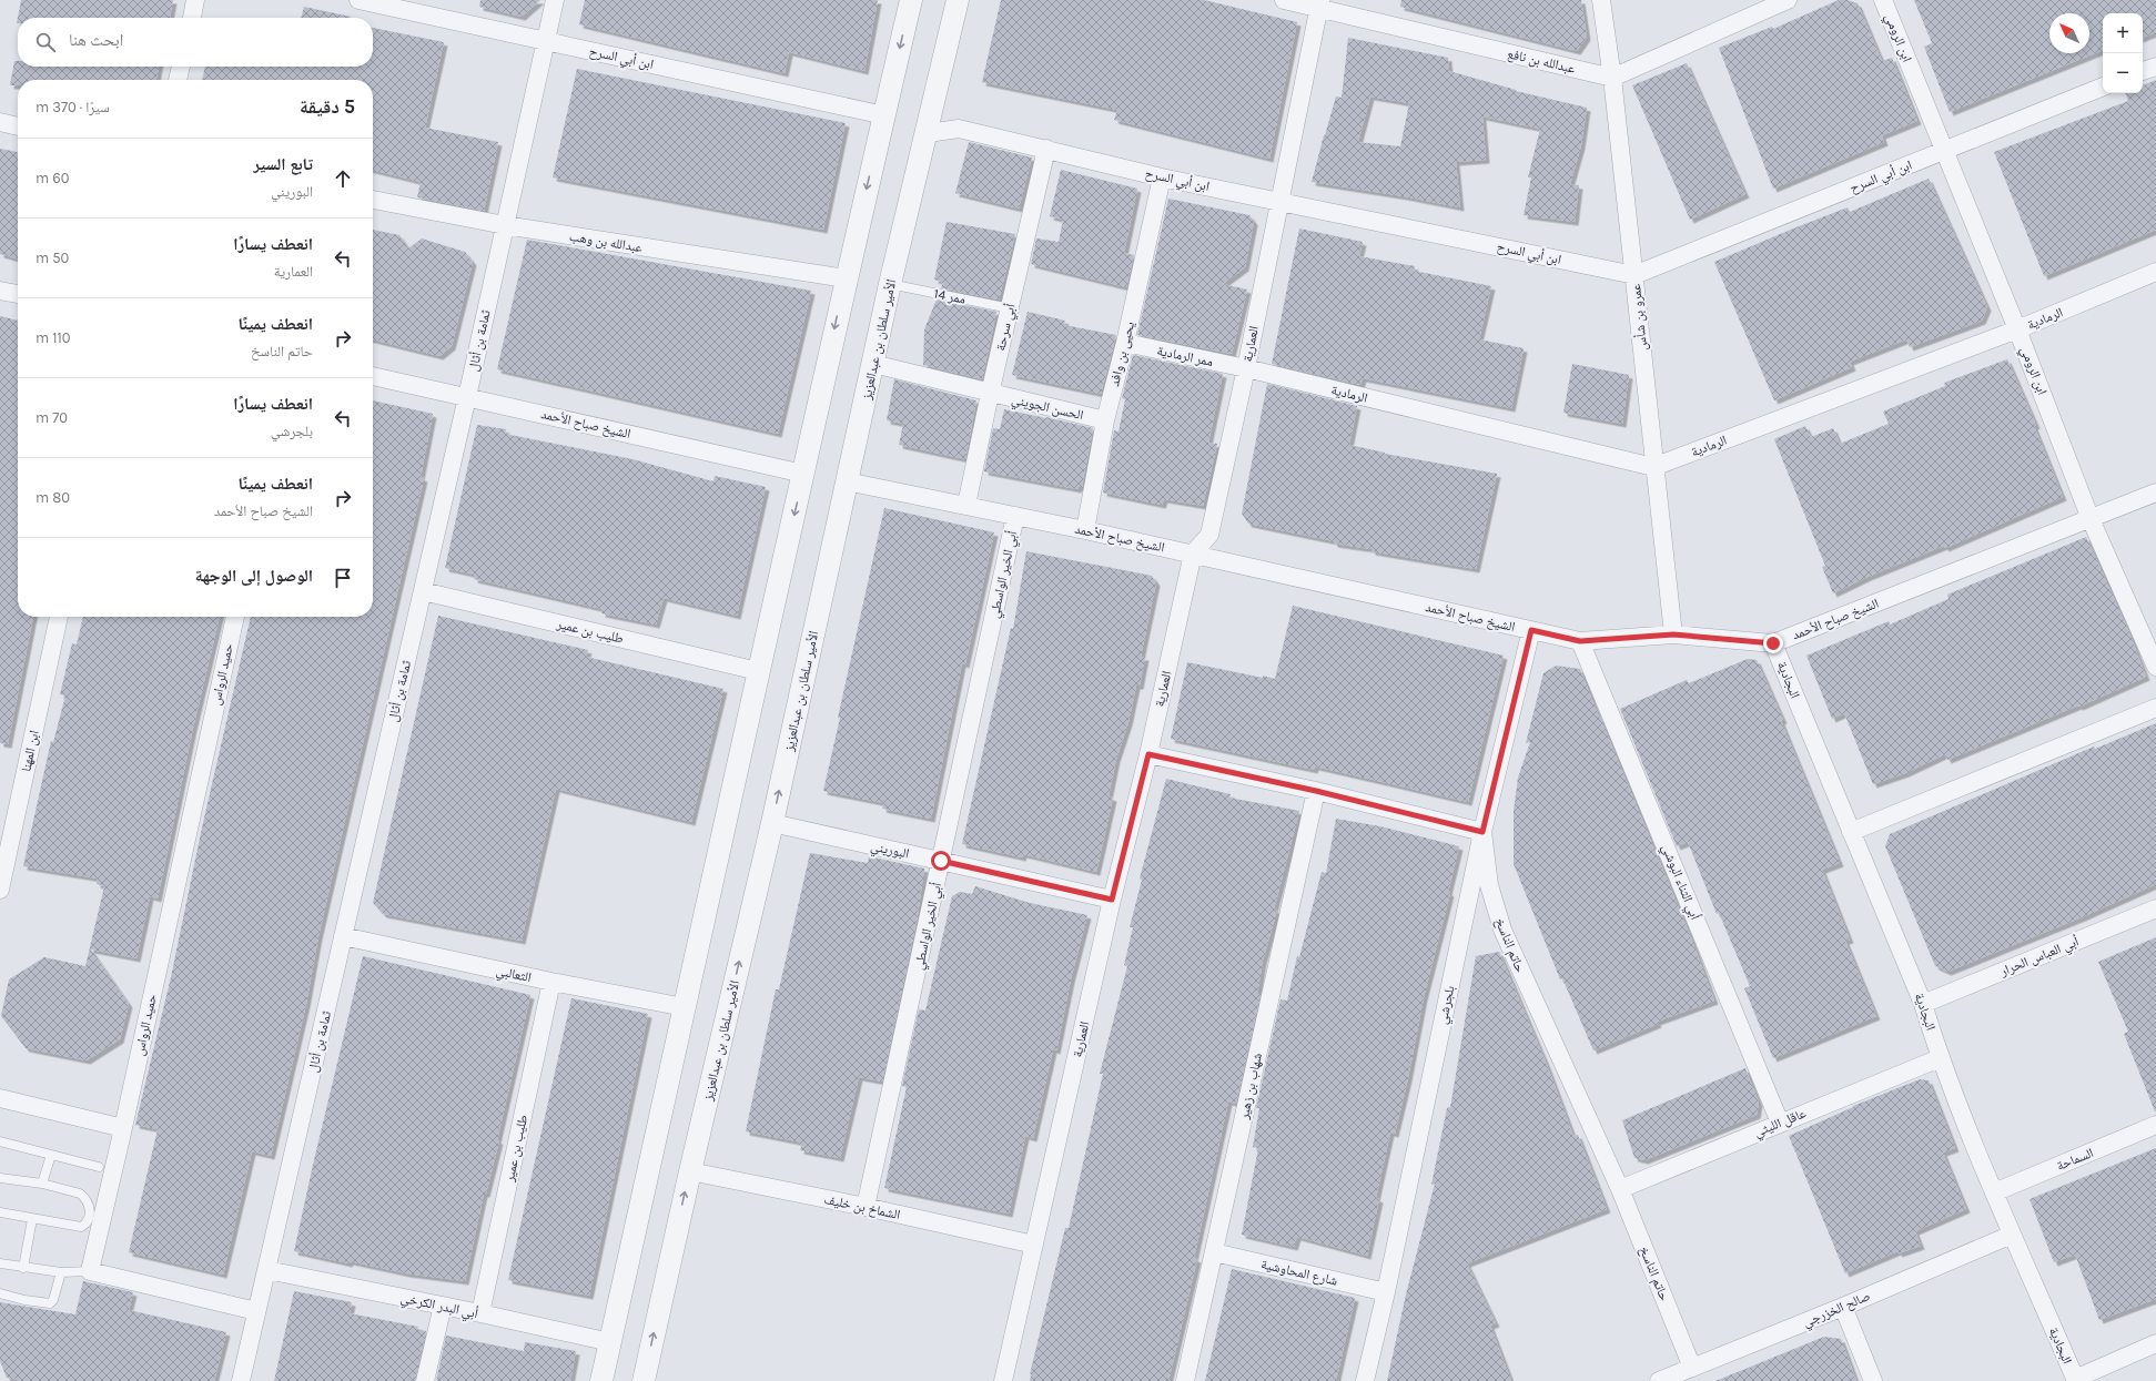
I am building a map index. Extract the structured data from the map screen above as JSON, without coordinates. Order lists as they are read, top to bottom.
{
  "streets": {
    "street": [
      "ابن الرومي",
      "ابن أبي السرح",
      "عبدالله بن نافع",
      "عبدالله بن وهب",
      "عمرو بن شأس",
      "الرمادية",
      "أبي سرحة",
      "الأمير سلطان بن عبدالعزيز",
      "ثمامة بن أثال",
      "العمارية",
      "يحيى بن وافد",
      "ممر الرمادية",
      "الحسن الجويني",
      "الشيخ صباح الأحمد",
      "أبي الخير الواسطي",
      "طليب بن عمير",
      "حميد الرواس",
      "البجادية",
      "ابن المهنا",
      "البوريني",
      "أبي الثناء البوشي",
      "حاتم الناسخ",
      "أبي العباس الحرار",
      "الثعالبي",
      "بلجرشي",
      "شهاب بن زهير",
      "عاقل الليثي",
      "السماحة",
      "الشماخ بن خليف",
      "شارع المحاوشية",
      "أبي البدر الكرخي",
      "صالح الخزرجي"
    ],
    "lane": ["ممر 14"]
  },
  "crossings": [
    ["ابن الرومي", "ابن أبي السرح"],
    ["ابن الرومي", "الرمادية"],
    ["ابن الرومي", "الشيخ صباح الأحمد"],
    ["ابن أبي السرح", "عمرو بن شأس"],
    ["ابن أبي السرح", "أبي سرحة"],
    ["ابن أبي السرح", "الأمير سلطان بن عبدالعزيز"],
    ["ابن أبي السرح", "ثمامة بن أثال"],
    ["ابن أبي السرح", "العمارية"],
    ["ابن أبي السرح", "يحيى بن وافد"],
    ["عبدالله بن نافع", "عمرو بن شأس"],
    ["عبدالله بن نافع", "العمارية"],
    ["عبدالله بن وهب", "ثمامة بن أثال"],
    ["ممر 14", "أبي سرحة"],
    ["ممر 14", "الأمير سلطان بن عبدالعزيز"],
    ["عمرو بن شأس", "الرمادية"],
    ["عمرو بن شأس", "الشيخ صباح الأحمد"],
    ["الرمادية", "العمارية"],
    ["الرمادية", "ممر الرمادية"],
    ["أبي سرحة", "الحسن الجويني"],
    ["أبي سرحة", "الشيخ صباح الأحمد"],
    ["الأمير سلطان بن عبدالعزيز", "الحسن الجويني"],
    ["الأمير سلطان بن عبدالعزيز", "الشيخ صباح الأحمد"],
    ["الأمير سلطان بن عبدالعزيز", "البوريني"],
    ["الأمير سلطان بن عبدالعزيز", "الشماخ بن خليف"],
    ["ثمامة بن أثال", "الشيخ صباح الأحمد"],
    ["ثمامة بن أثال", "طليب بن عمير"],
    ["ثمامة بن أثال", "الثعالبي"],
    ["ثمامة بن أثال", "أبي البدر الكرخي"],
    ["العمارية", "ممر الرمادية"],
    ["العمارية", "الشيخ صباح الأحمد"],
    ["العمارية", "البوريني"],
    ["العمارية", "الشماخ بن خليف"],
    ["يحيى بن وافد", "ممر الرمادية"],
    ["يحيى بن وافد", "الحسن الجويني"],
    ["يحيى بن وافد", "الشيخ صباح الأحمد"],
    ["الشيخ صباح الأحمد", "أبي الخير الواسطي"],
    ["الشيخ صباح الأحمد", "البجادية"],
    ["الشيخ صباح الأحمد", "أبي الثناء البوشي"],
    ["الشيخ صباح الأحمد", "بلجرشي"],
    ["أبي الخير الواسطي", "البوريني"],
    ["أبي الخير الواسطي", "الشماخ بن خليف"],
    ["طليب بن عمير", "الثعالبي"],
    ["طليب بن عمير", "أبي البدر الكرخي"],
    ["البجادية", "أبي العباس الحرار"],
    ["البجادية", "عاقل الليثي"],
    ["البجادية", "السماحة"],
    ["البجادية", "صالح الخزرجي"],
    ["أبي الثناء البوشي", "عاقل الليثي"],
    ["حاتم الناسخ", "بلجرشي"],
    ["حاتم الناسخ", "عاقل الليثي"],
    ["حاتم الناسخ", "صالح الخزرجي"],
    ["بلجرشي", "شارع المحاوشية"],
    ["شهاب بن زهير", "شارع المحاوشية"]
  ],
  "north": "top left",
  "page": {
    "map_buttons": ["+", "−"],
    "search": "ابحث هنا",
    "heading": ["5 دقيقة", "سيرًا · 370 m"],
    "list": [
      ["تابع السير", "البوريني", "60 m"],
      ["انعطف يسارًا", "العمارية", "50 m"],
      ["انعطف يمينًا", "حاتم الناسخ", "110 m"],
      ["انعطف يسارًا", "بلجرشي", "70 m"],
      ["انعطف يمينًا", "الشيخ صباح الأحمد", "80 m"],
      "الوصول إلى الوجهة"
    ]
  }
}
